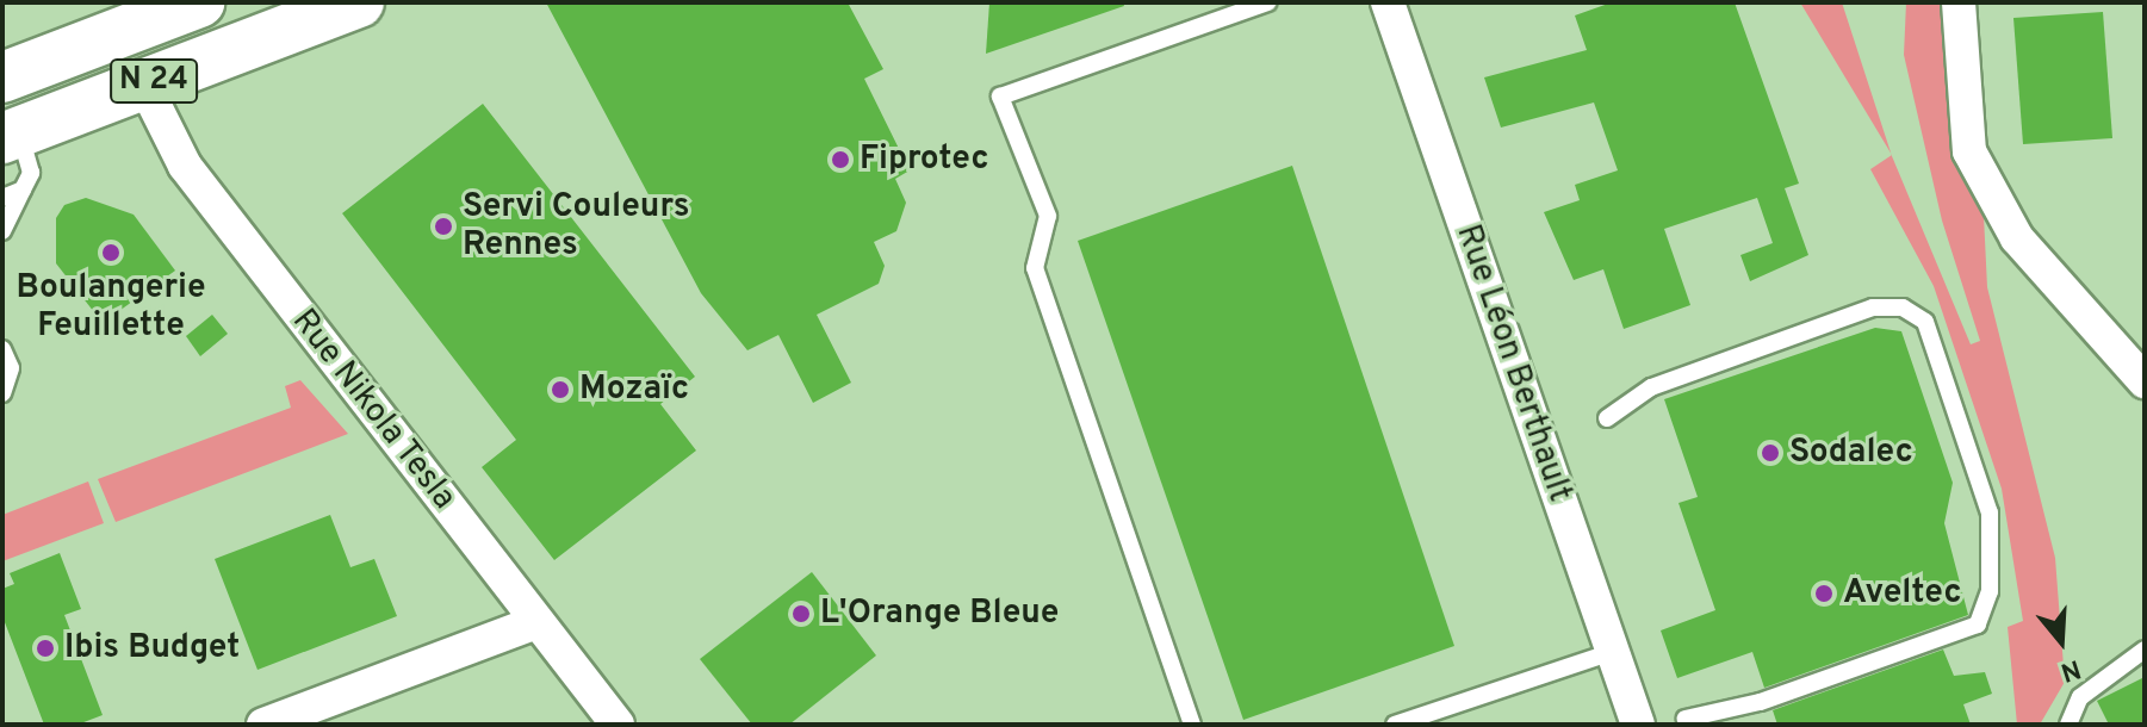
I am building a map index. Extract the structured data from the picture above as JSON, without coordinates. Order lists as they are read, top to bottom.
{
  "streets": {
    "main road": ["N 24"],
    "street": ["Rue Léon Berthault", "Rue Nikola Tesla"]
  },
  "crossings": [
    ["N 24", "Rue Nikola Tesla"]
  ],
  "places": [
    "Fiprotec",
    "Servi Couleurs Rennes",
    "Boulangerie Feuillette",
    "Mozaïc",
    "Sodalec",
    "Aveltec",
    "L'Orange Bleue",
    "Ibis Budget"
  ],
  "north": "bottom"
}
